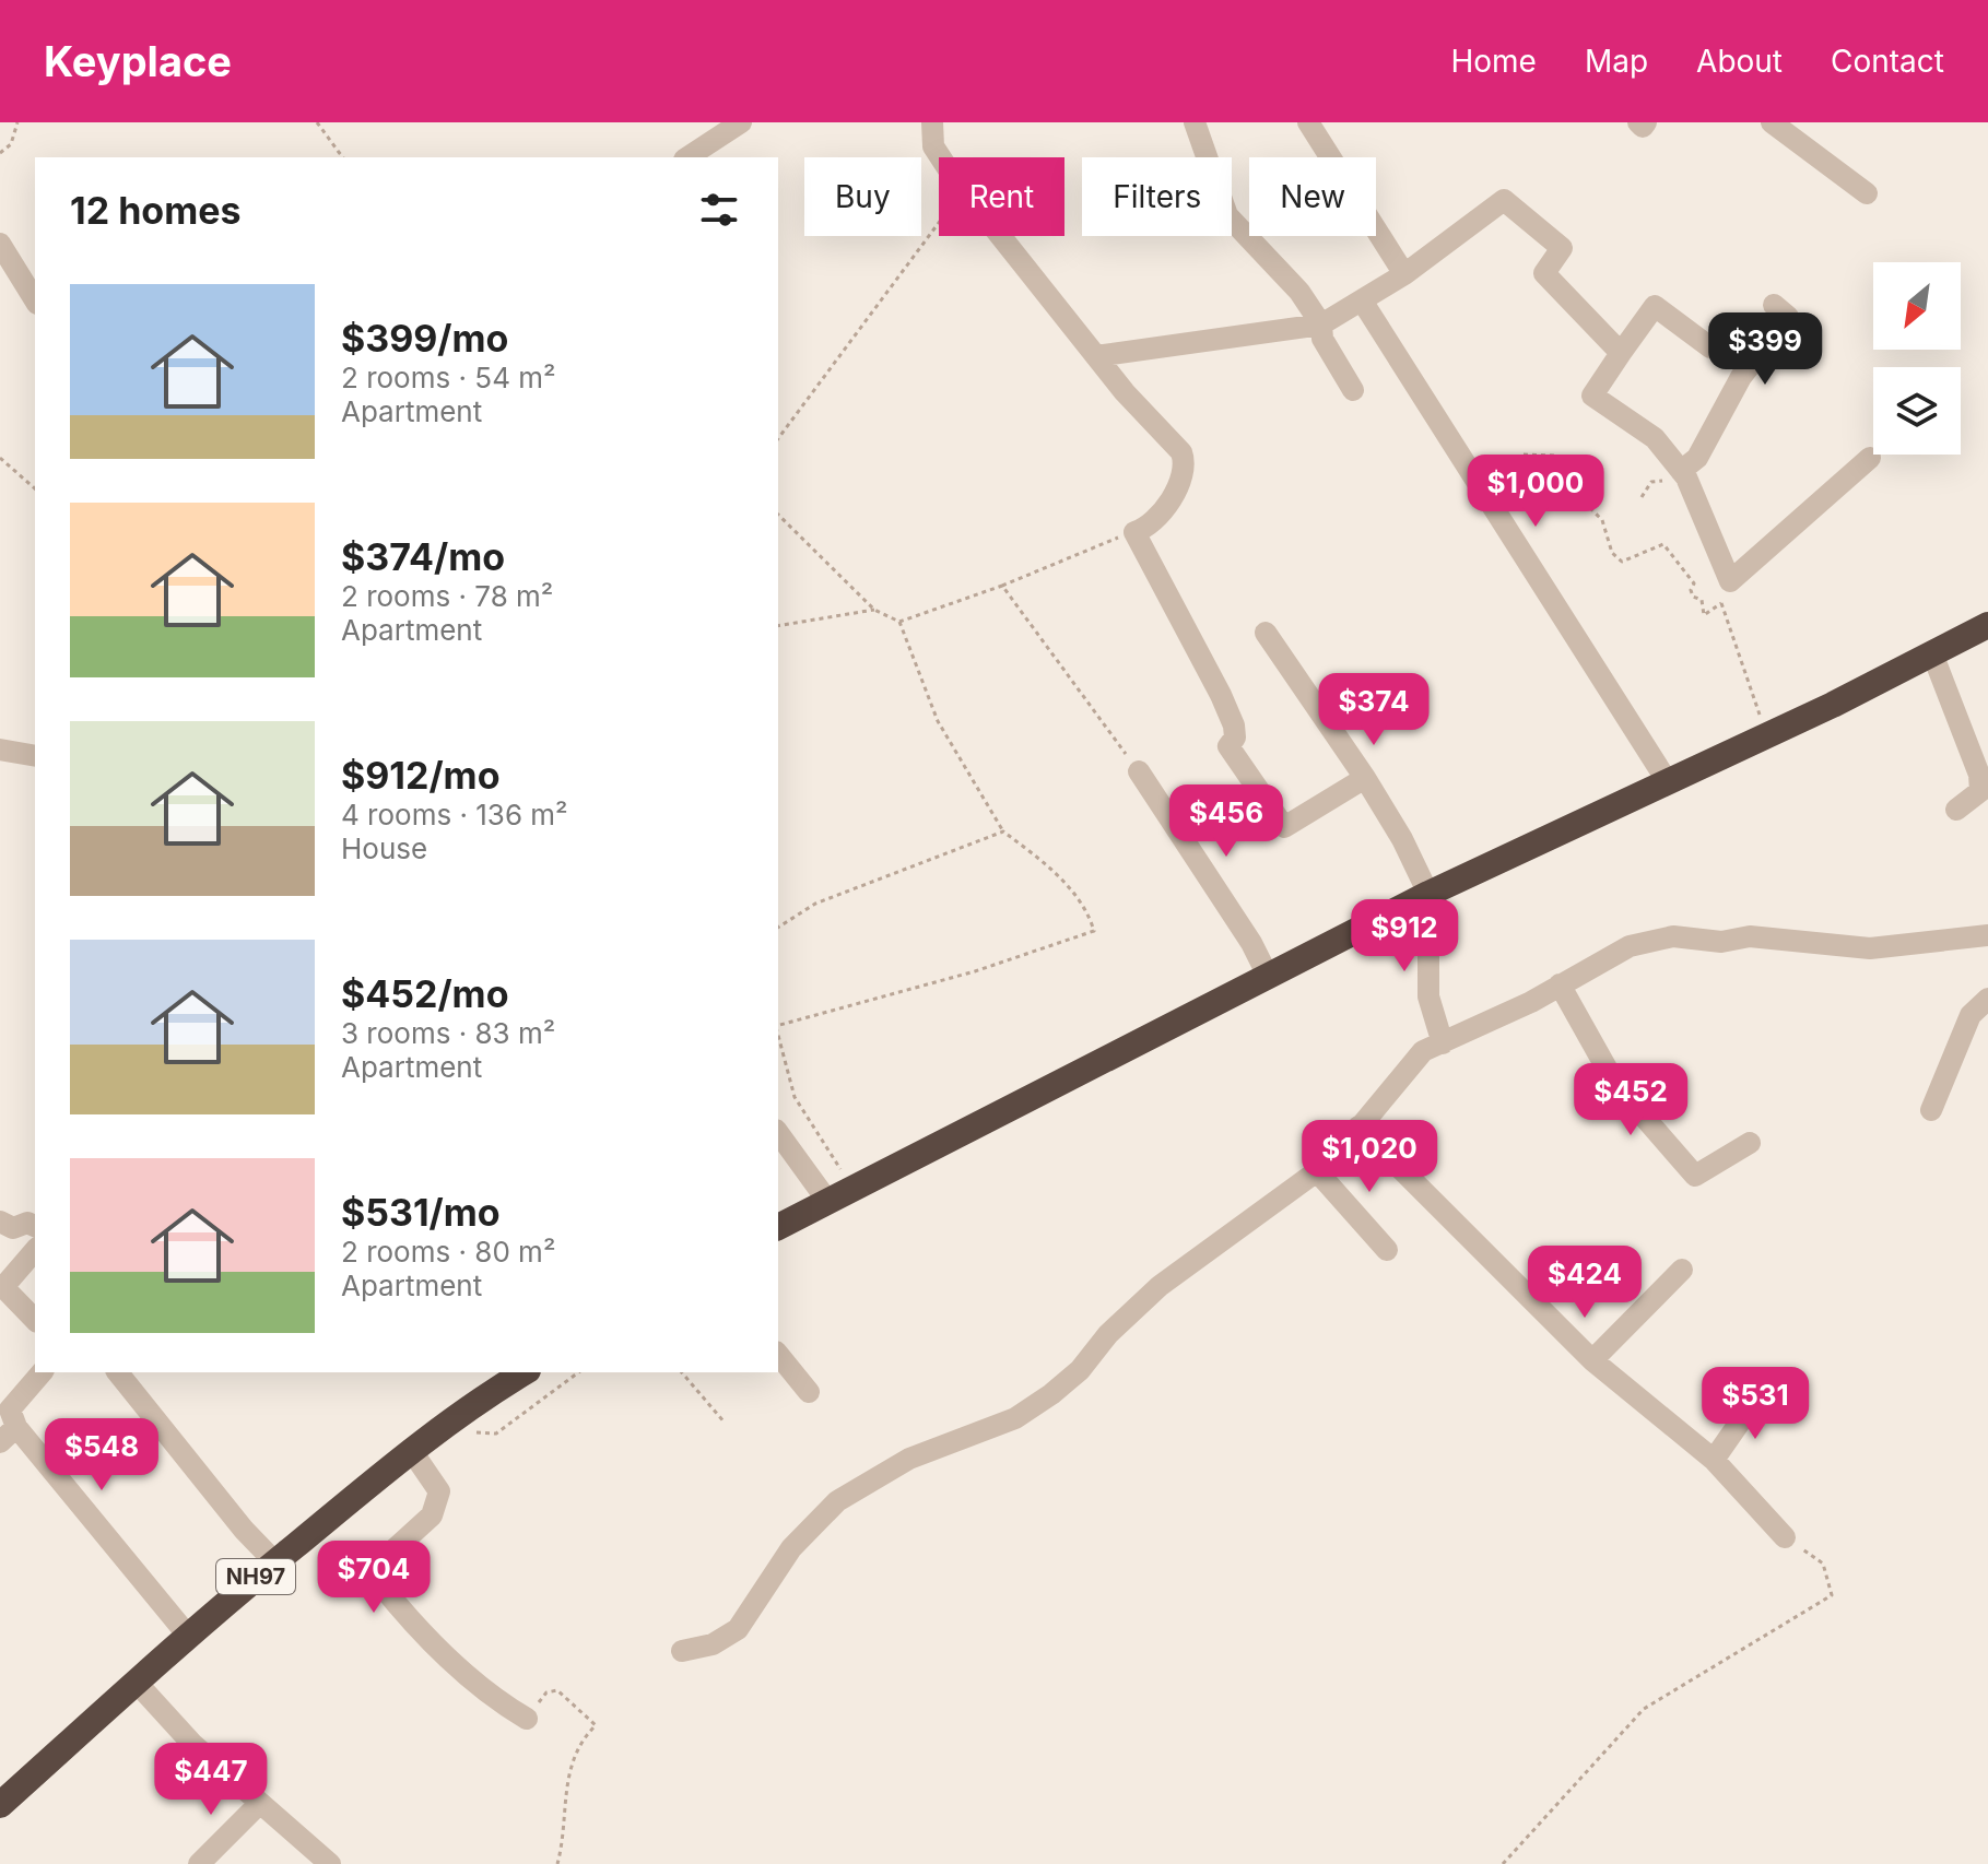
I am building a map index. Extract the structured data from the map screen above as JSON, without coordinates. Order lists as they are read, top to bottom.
{
  "streets": {
    "highway": ["NH97"]
  },
  "north": "bottom left",
  "page": {
    "header": "Keyplace",
    "nav": [
      "Home",
      "Map",
      "About",
      "Contact"
    ],
    "chip": [
      "Buy",
      "Rent",
      "Filters",
      "New"
    ],
    "heading": "12 homes",
    "list": [
      {
        "name": "$399/mo",
        "note": "2 rooms · 54 m² · Apartment"
      },
      {
        "name": "$374/mo",
        "note": "2 rooms · 78 m² · Apartment"
      },
      {
        "name": "$912/mo",
        "note": "4 rooms · 136 m² · House"
      },
      {
        "name": "$452/mo",
        "note": "3 rooms · 83 m² · Apartment"
      },
      {
        "name": "$531/mo",
        "note": "2 rooms · 80 m² · Apartment"
      }
    ],
    "price": [
      "$399",
      "$1,000",
      "$374",
      "$456",
      "$912",
      "$452",
      "$1,020",
      "$424",
      "$531",
      "$548",
      "$704",
      "$447"
    ]
  }
}
